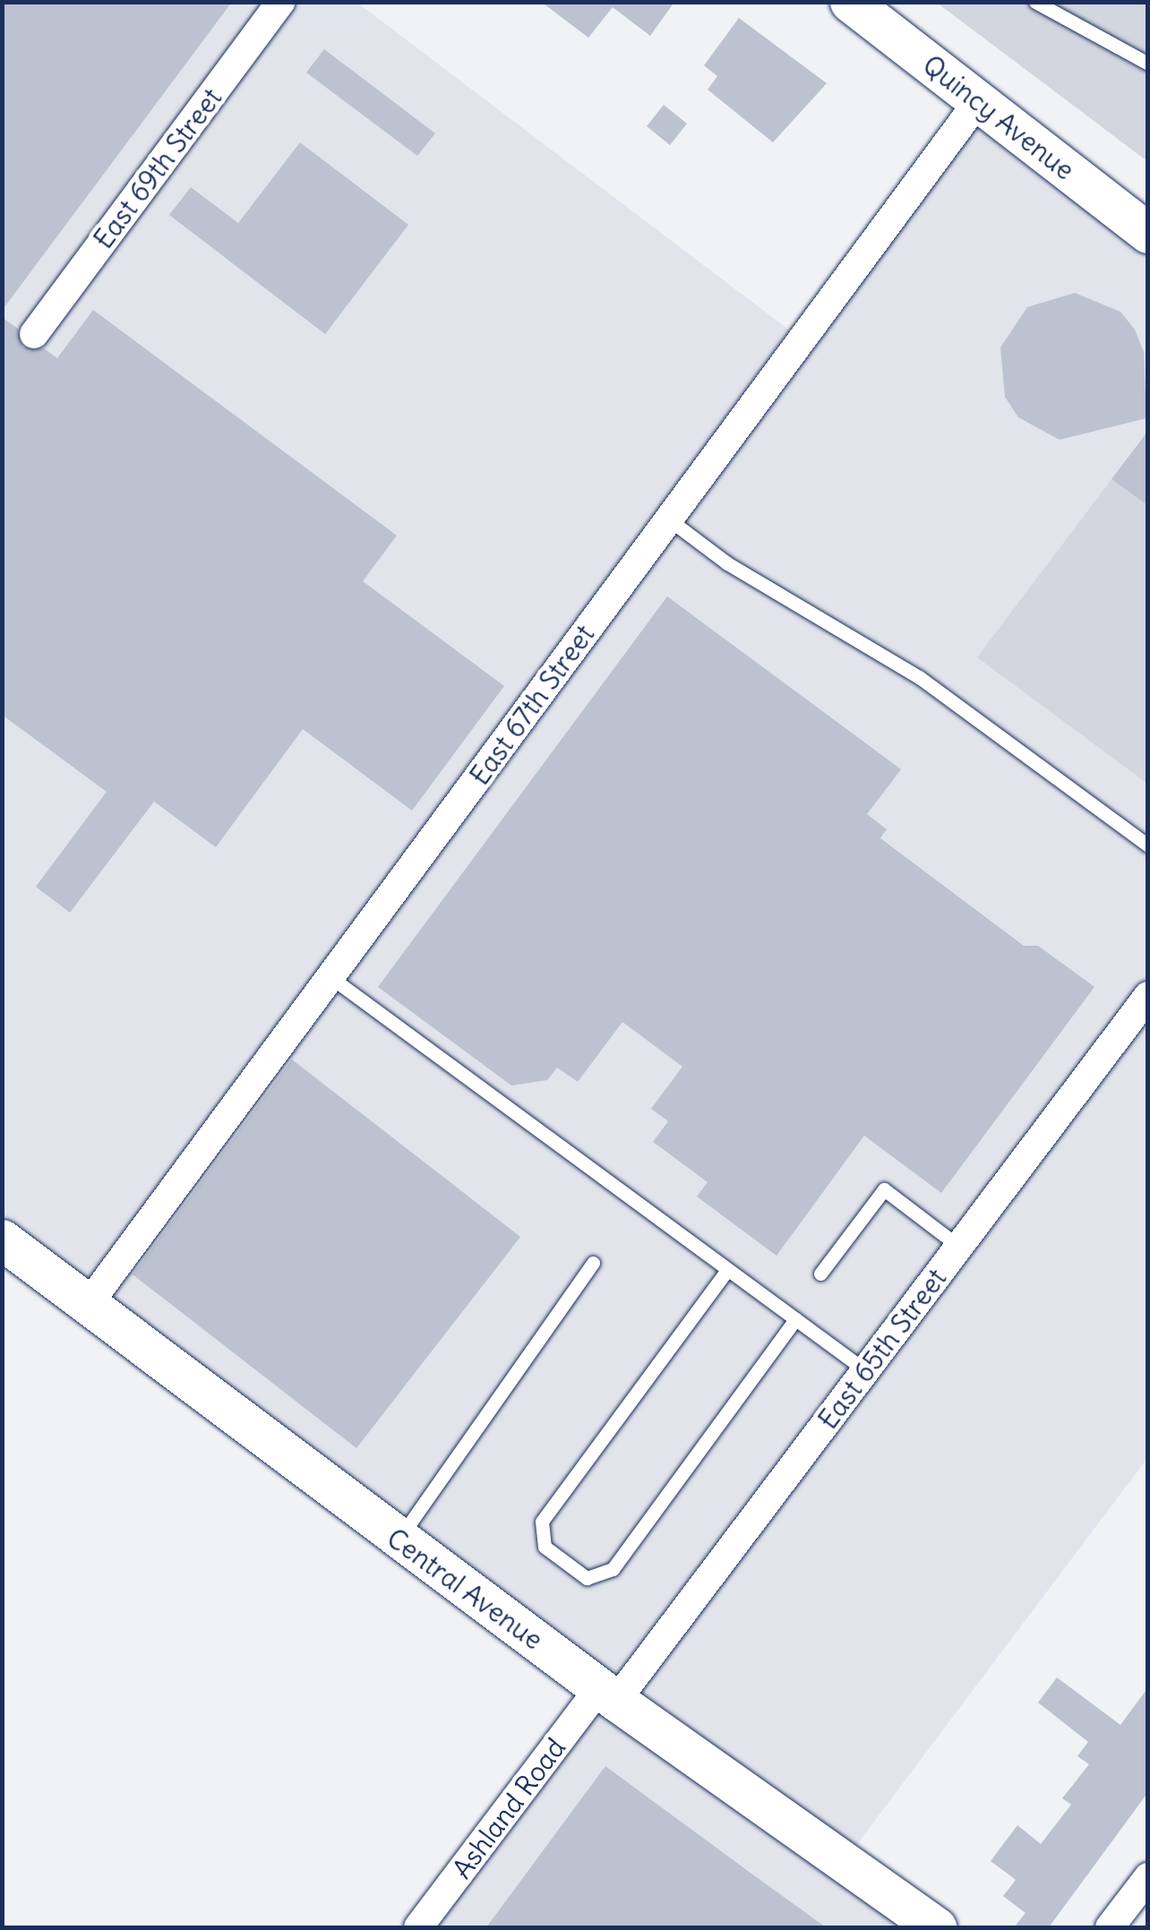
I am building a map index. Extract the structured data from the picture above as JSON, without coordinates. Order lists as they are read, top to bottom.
{
  "streets": {
    "street": [
      "Quincy Avenue",
      "East 69th Street",
      "East 67th Street",
      "East 65th Street",
      "Central Avenue",
      "Ashland Road"
    ]
  },
  "crossings": [
    ["Quincy Avenue", "East 67th Street"],
    ["East 67th Street", "Central Avenue"],
    ["East 65th Street", "Central Avenue"],
    ["East 65th Street", "Ashland Road"],
    ["Central Avenue", "Ashland Road"]
  ]
}
